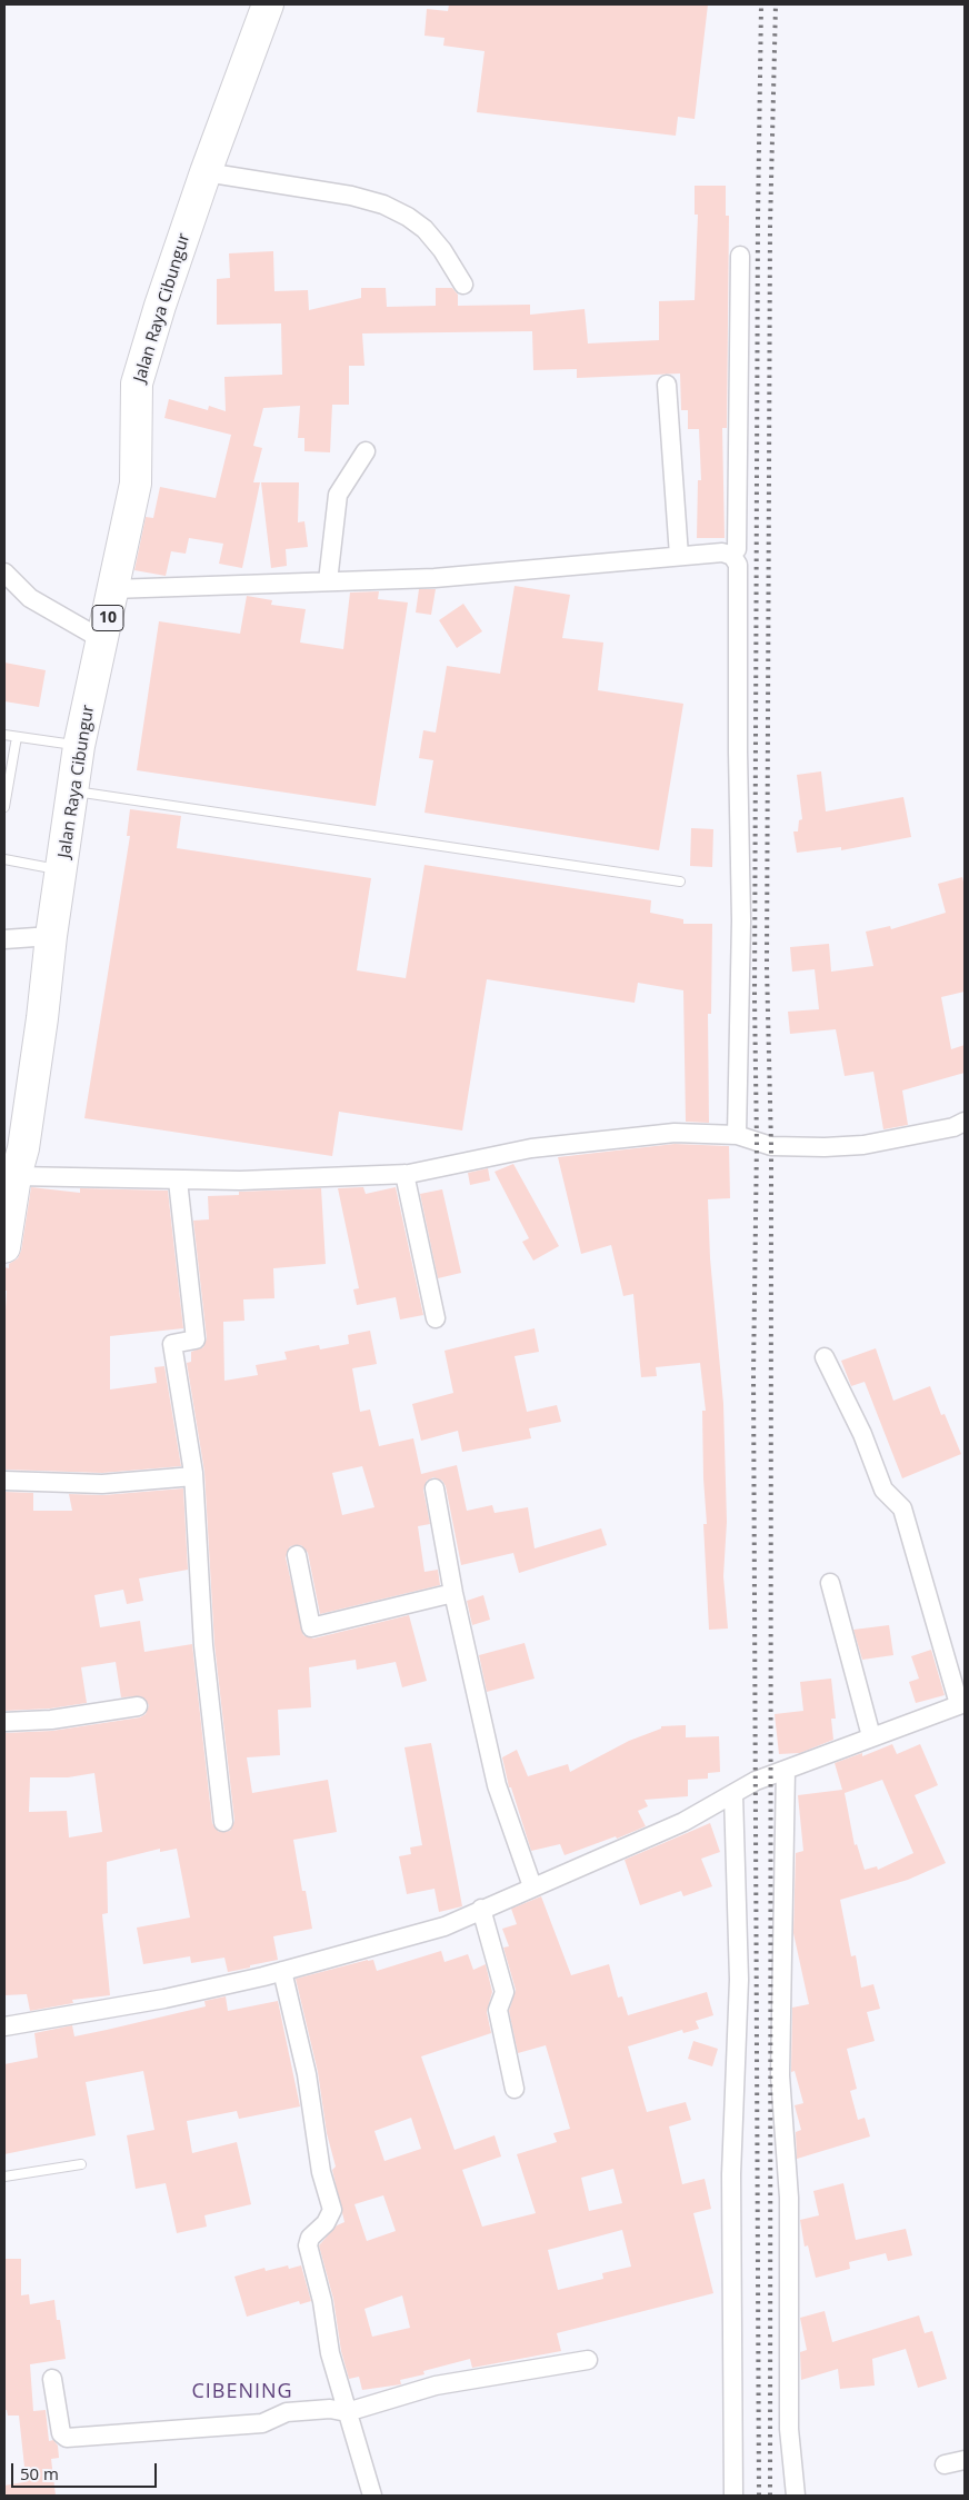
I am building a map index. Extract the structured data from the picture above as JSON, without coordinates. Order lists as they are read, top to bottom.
{
  "streets": {
    "highway": ["Jalan Raya Cibungur", "10"]
  },
  "districts": ["CIBENING"],
  "scale_bar": "50 m"
}
